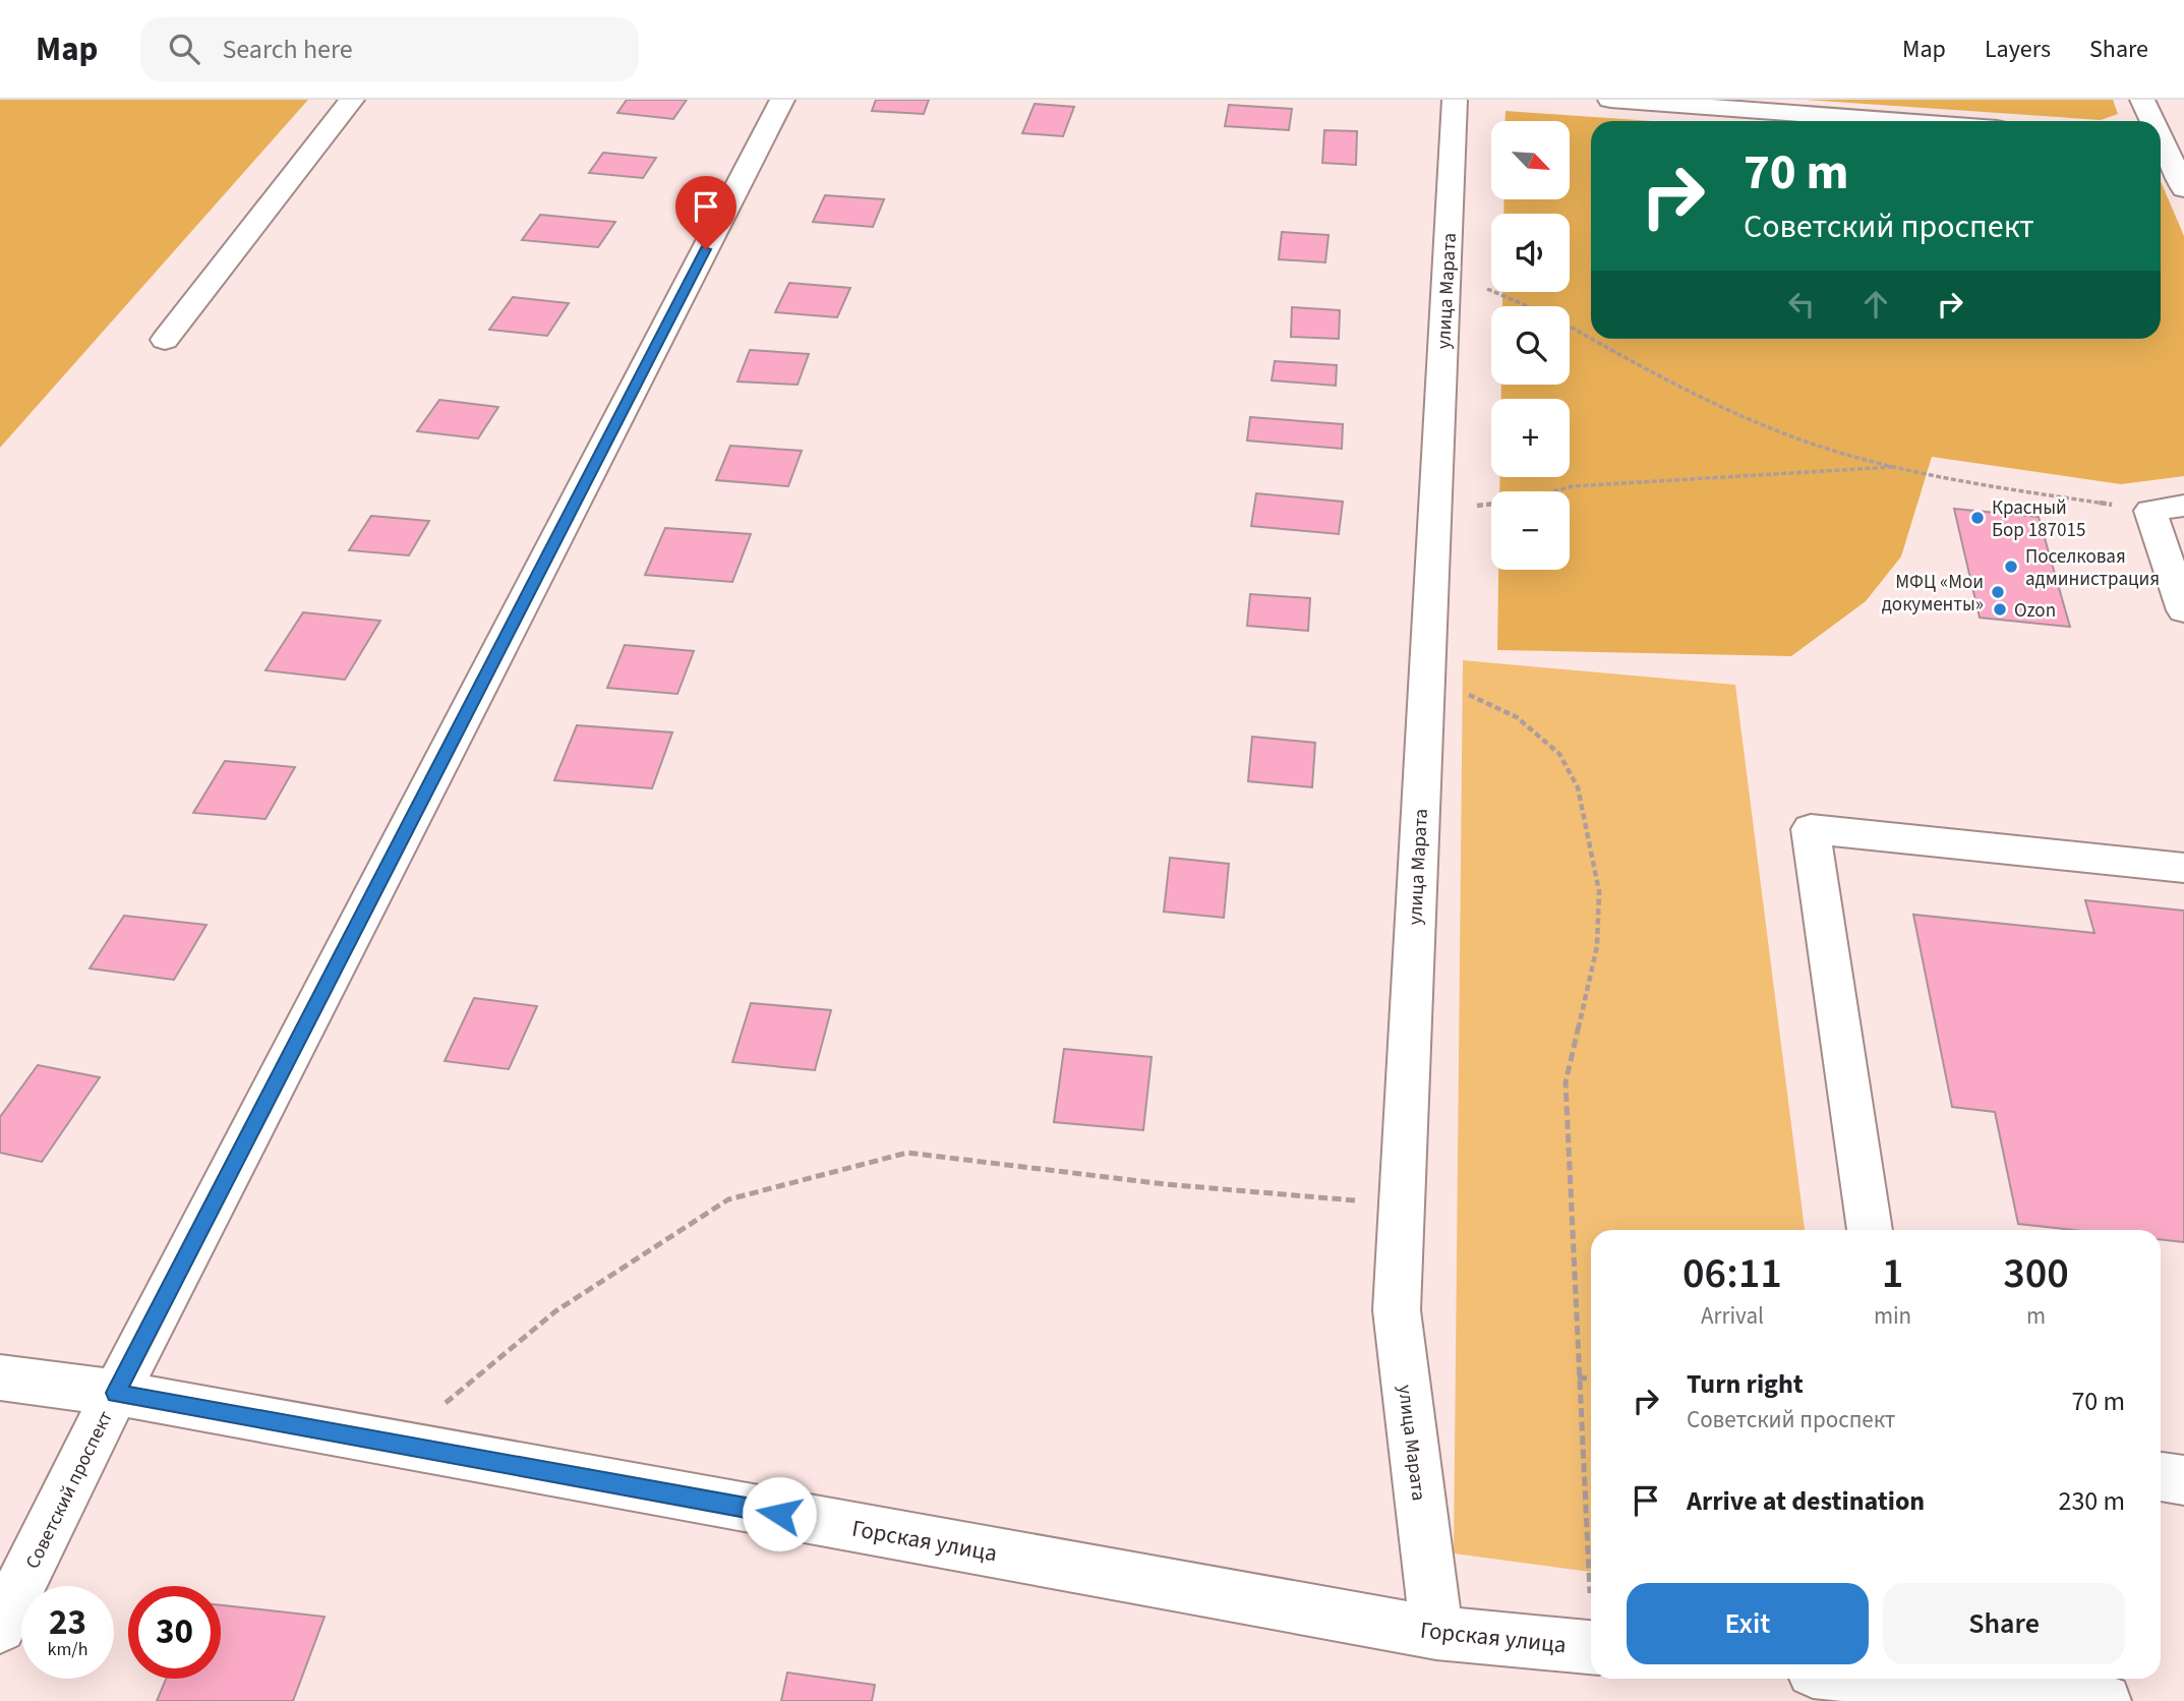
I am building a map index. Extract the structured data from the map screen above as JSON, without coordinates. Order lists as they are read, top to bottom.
{
  "streets": {
    "street": ["улица Марата", "Советский проспект", "Горская улица"]
  },
  "crossings": [
    ["улица Марата", "Горская улица"],
    ["Советский проспект", "Горская улица"]
  ],
  "places": [
    "Красный Бор 187015",
    "Поселковая администрация",
    "МФЦ «Мои документы»",
    "Ozon"
  ],
  "north": "bottom right",
  "page": {
    "header": "Map",
    "search": "Search here",
    "nav": ["Map", "Layers", "Share"],
    "map_buttons": ["+", "−"],
    "turn": ["70 m", "Советский проспект"],
    "eta": [
      "06:11",
      "Arrival",
      "1",
      "min",
      "300",
      "m"
    ],
    "list": [
      {
        "name": "Turn right",
        "note": "Советский проспект",
        "value": "70 m"
      },
      {
        "name": "Arrive at destination",
        "value": "230 m"
      }
    ],
    "buttons": ["Exit", "Share"],
    "speed": "23 km/h",
    "limit": "30"
  }
}
